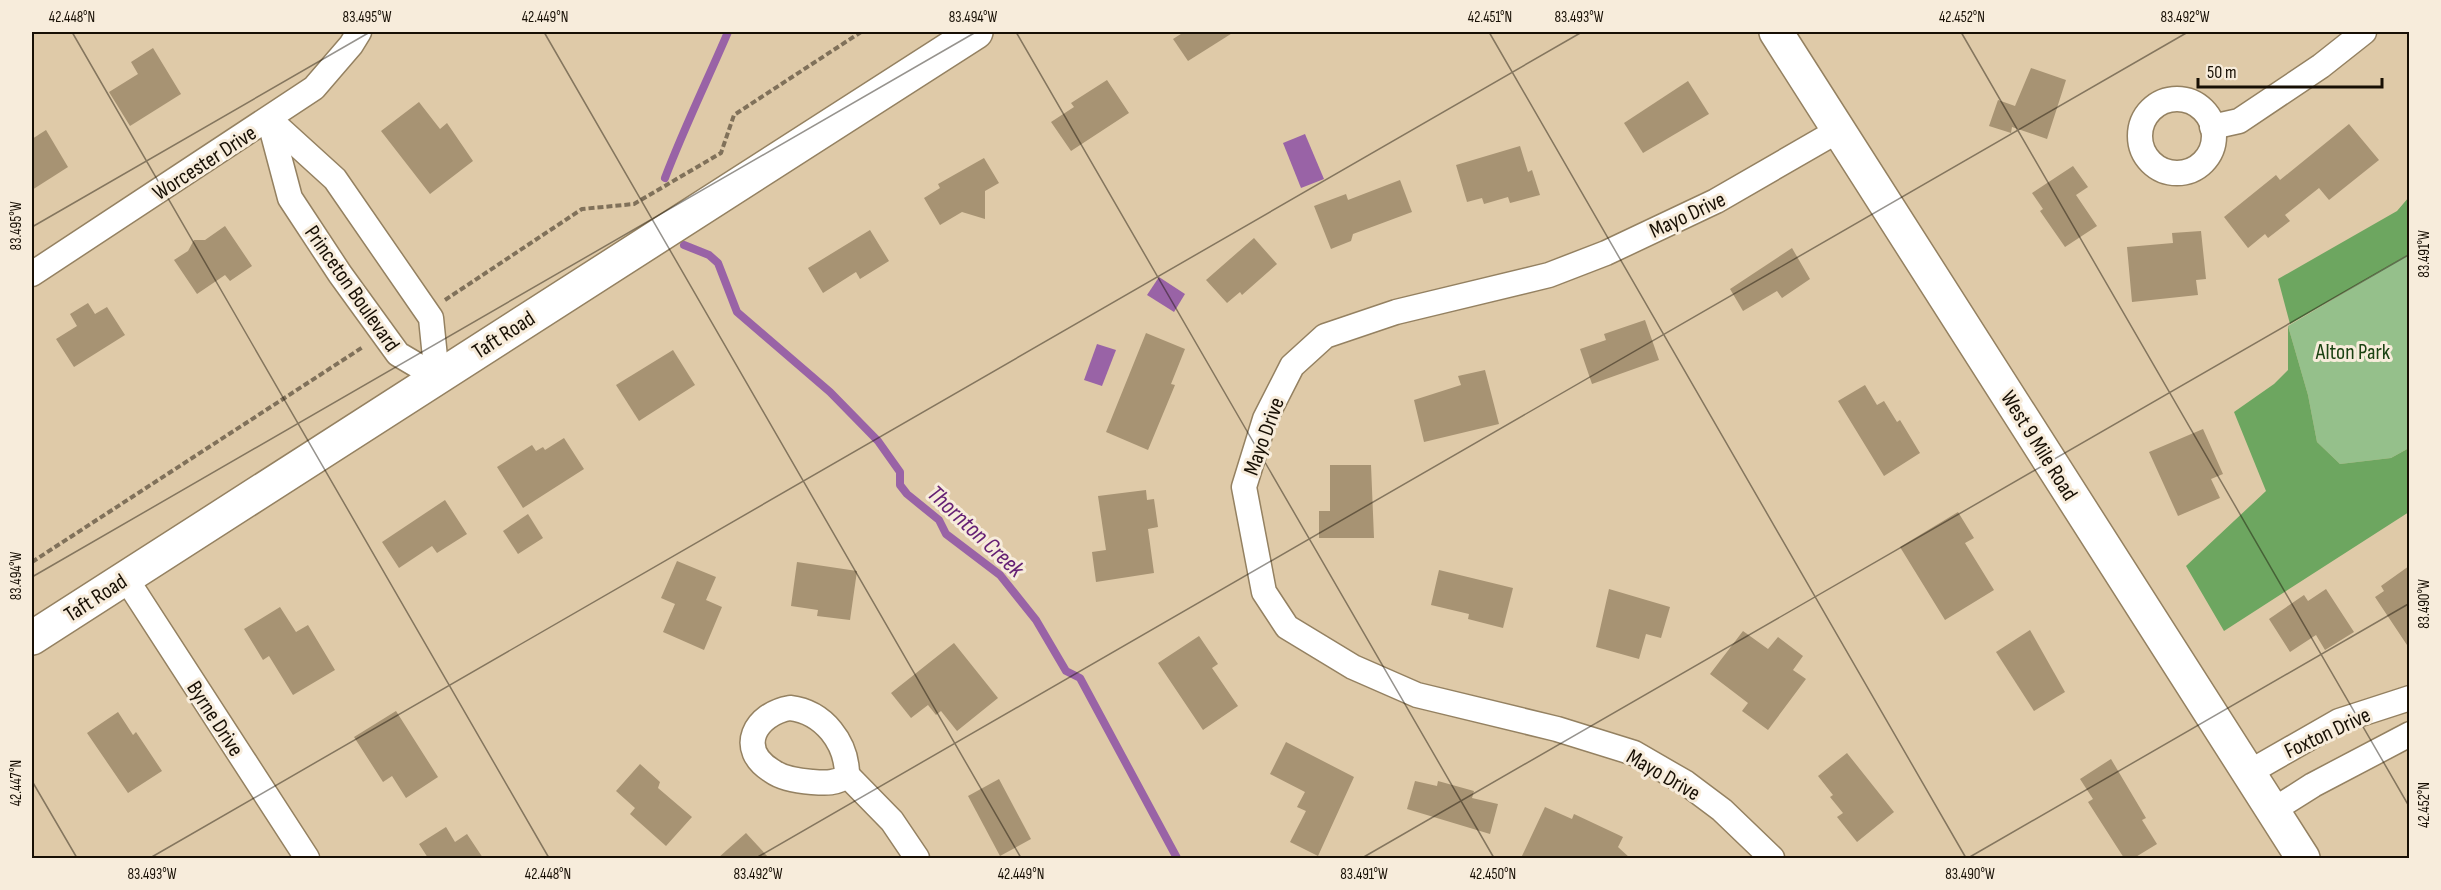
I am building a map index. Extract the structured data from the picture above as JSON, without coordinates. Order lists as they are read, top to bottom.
{
  "streets": {
    "street": [
      "Worcester Drive",
      "Mayo Drive",
      "Princeton Boulevard",
      "Taft Road",
      "West 9 Mile Road",
      "Byrne Drive",
      "Foxton Drive"
    ]
  },
  "crossings": [
    ["Worcester Drive", "Princeton Boulevard"],
    ["Mayo Drive", "West 9 Mile Road"],
    ["Princeton Boulevard", "Taft Road"],
    ["Taft Road", "Byrne Drive"],
    ["West 9 Mile Road", "Foxton Drive"]
  ],
  "water": ["Thornton Creek"],
  "parks": ["Alton Park"],
  "scale_bar": "50 m",
  "coordinates": [
    "42.448°N",
    "83.495°W",
    "42.449°N",
    "83.494°W",
    "42.451°N",
    "83.493°W",
    "42.452°N",
    "83.492°W",
    "83.491°W",
    "83.490°W",
    "42.447°N",
    "42.450°N"
  ]
}
